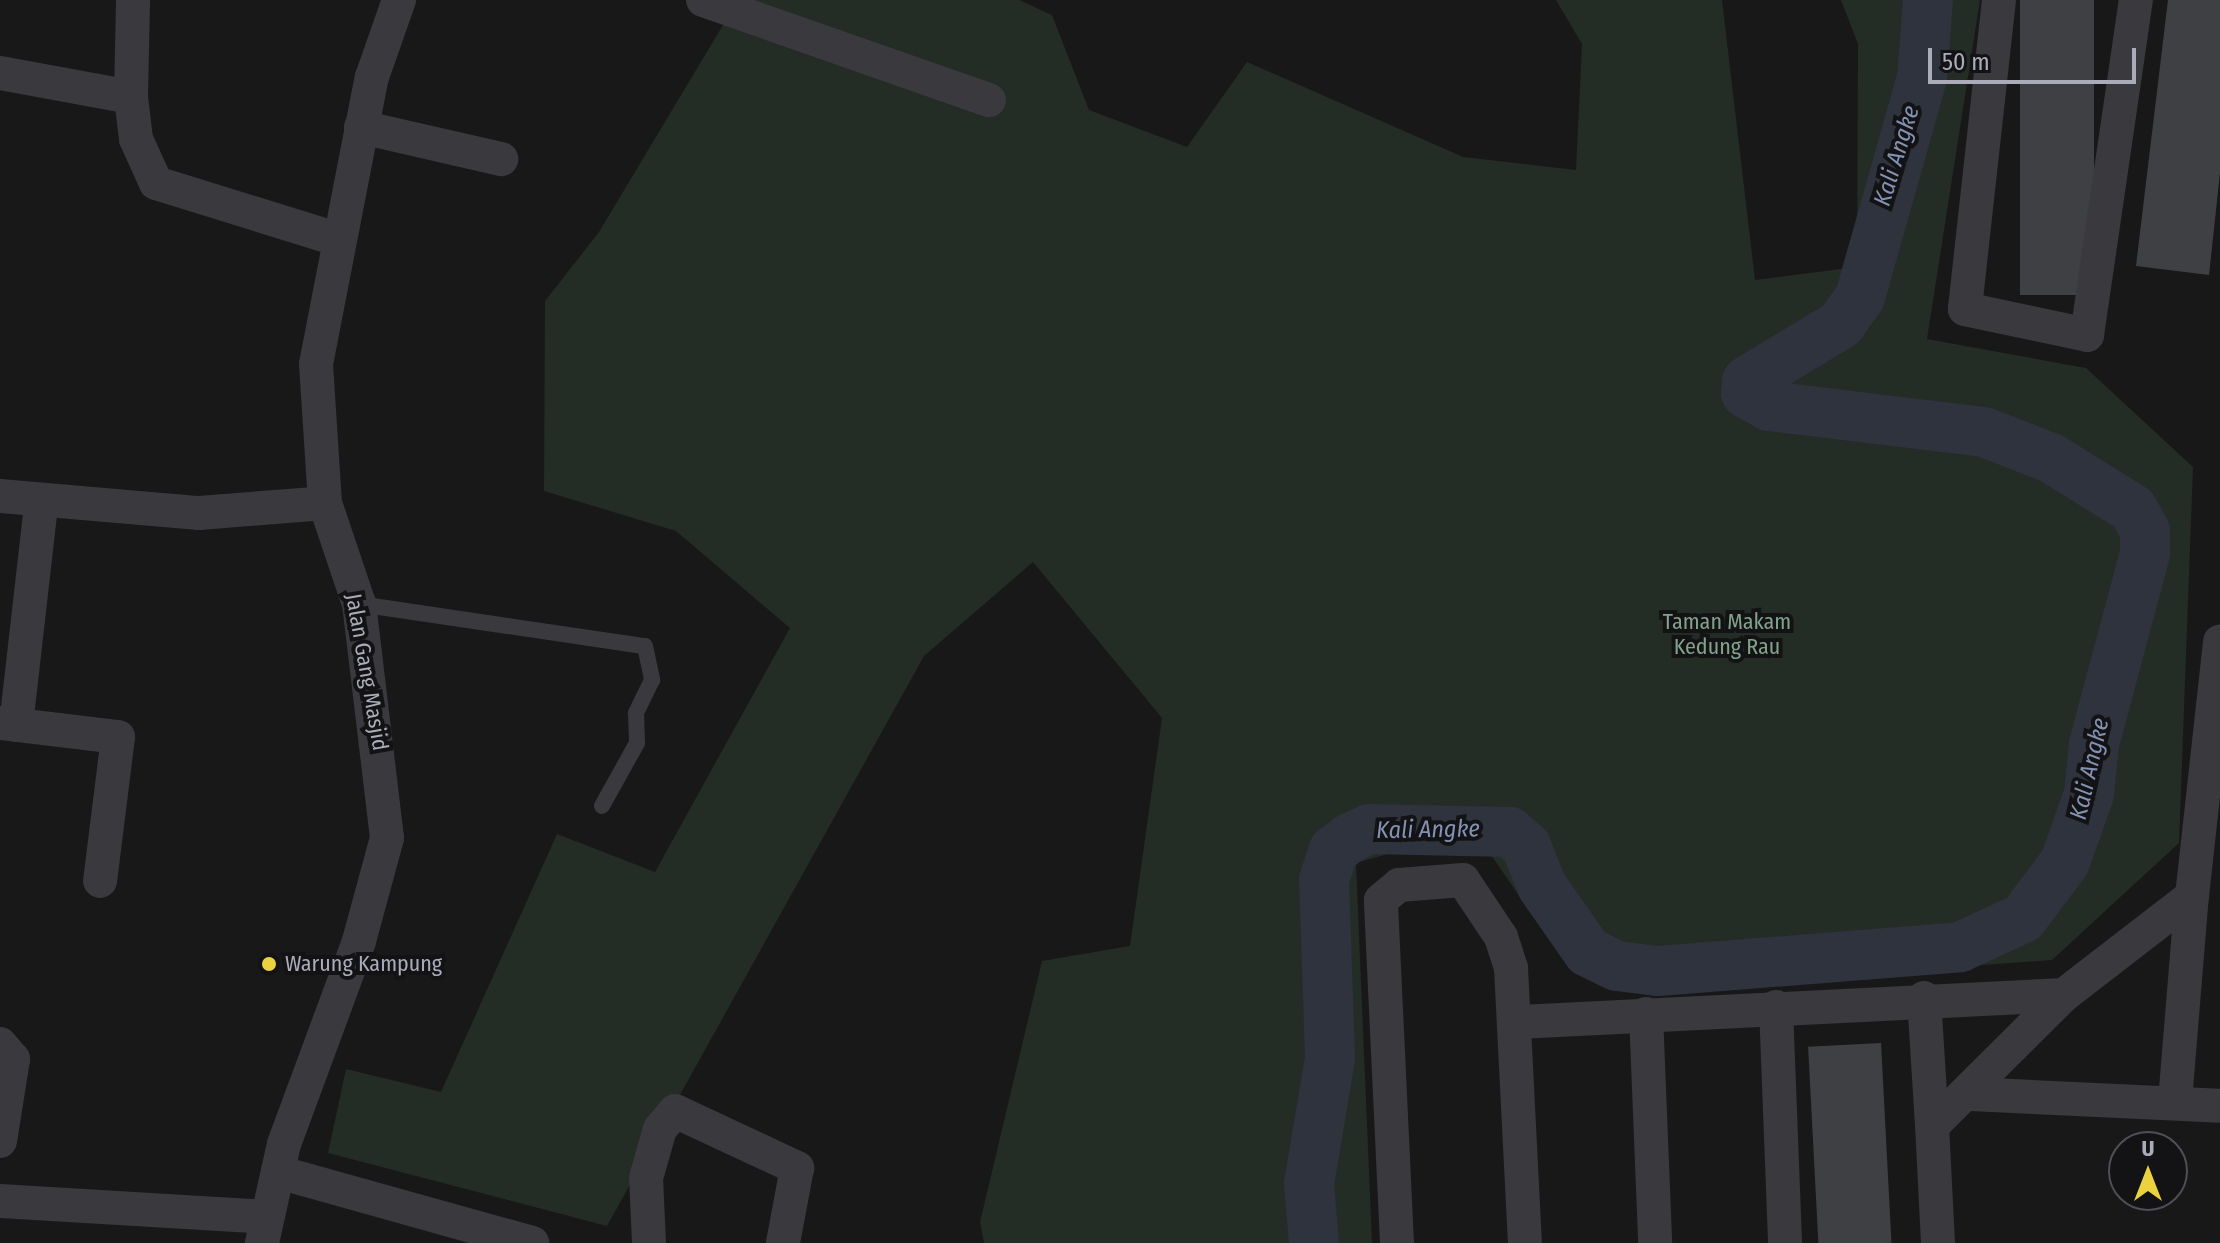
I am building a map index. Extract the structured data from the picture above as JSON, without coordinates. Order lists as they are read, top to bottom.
{
  "streets": {
    "street": ["Jalan Gang Masjid"]
  },
  "water": ["Kali Angke"],
  "parks": ["Taman Makam Kedung Rau"],
  "places": ["Warung Kampung"],
  "scale_bar": "50 m",
  "north": "top"
}
